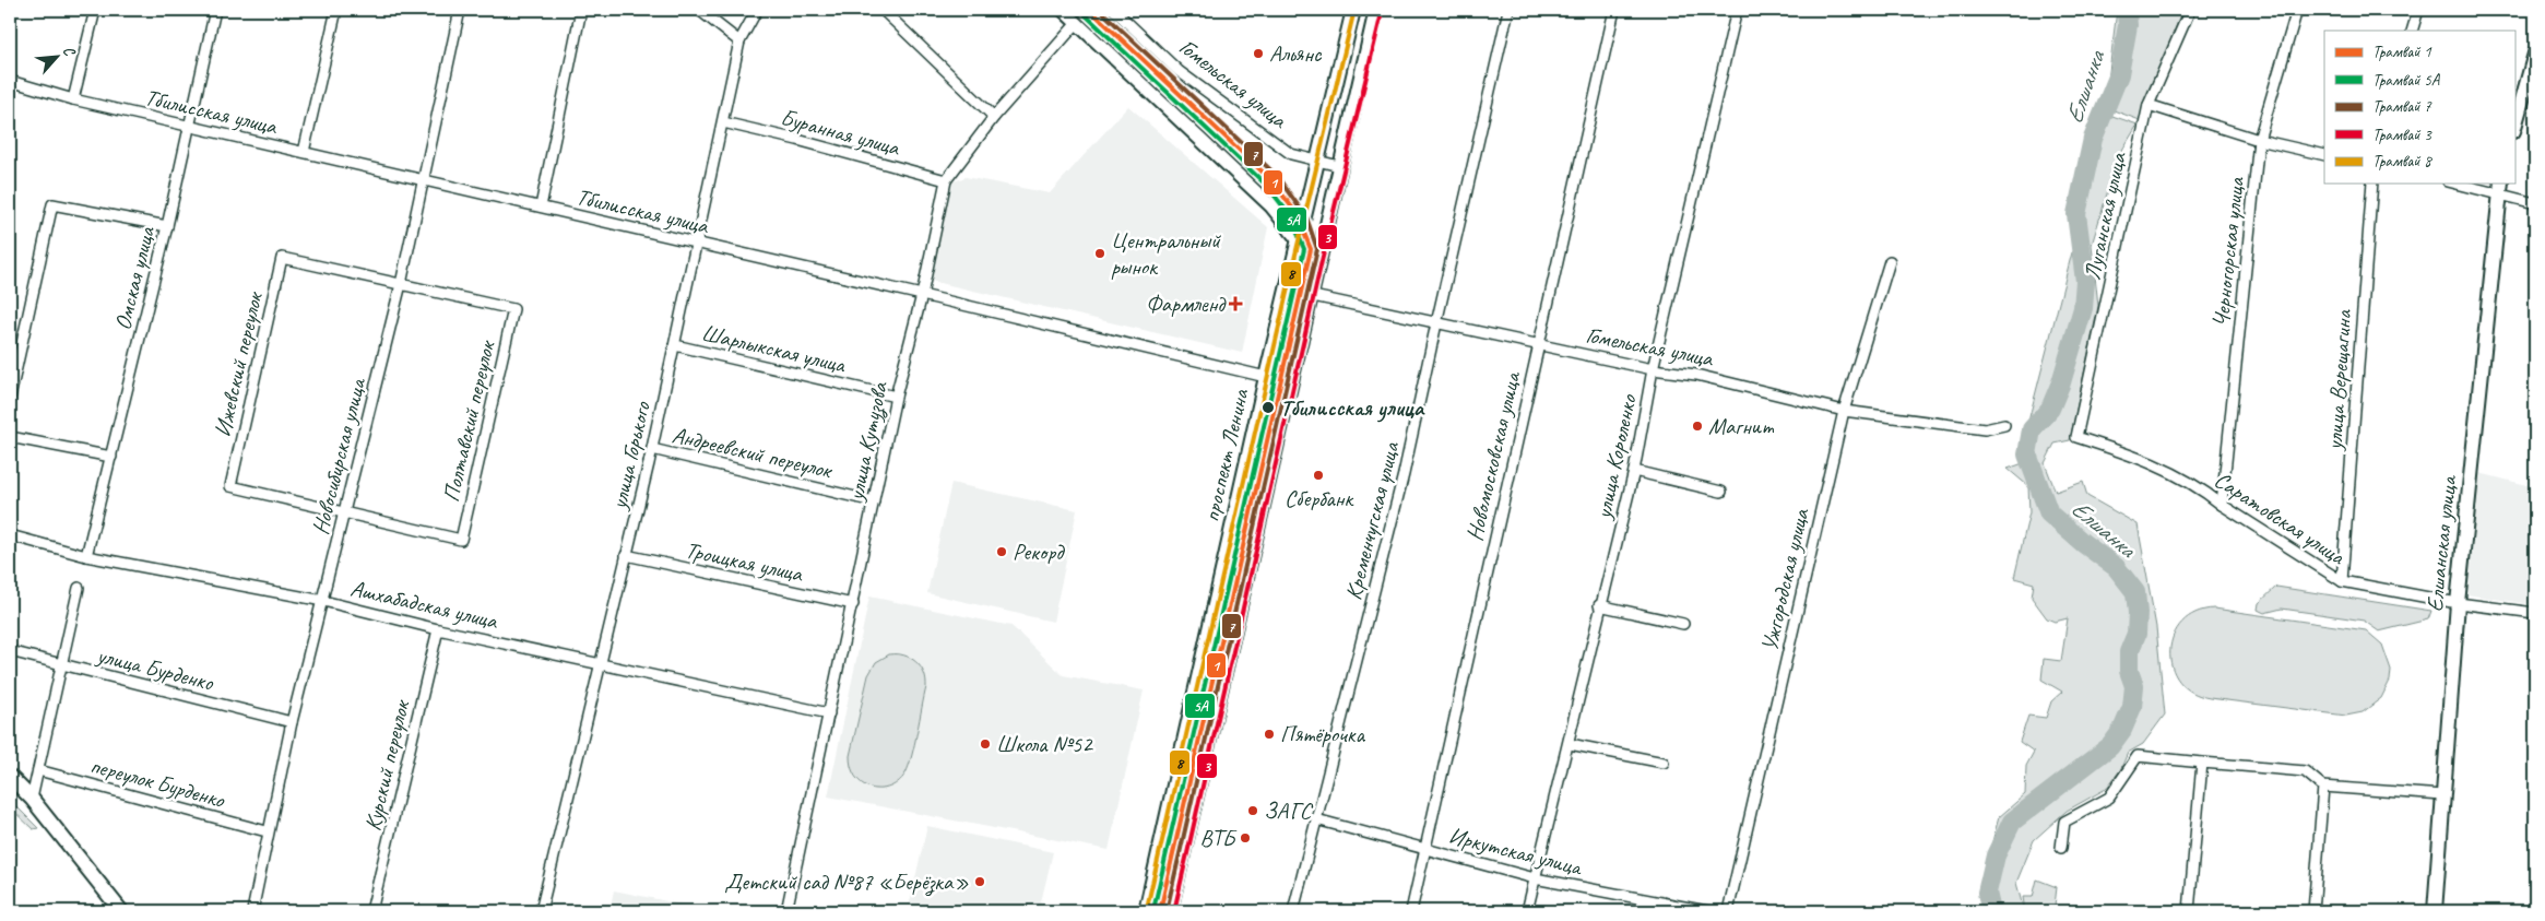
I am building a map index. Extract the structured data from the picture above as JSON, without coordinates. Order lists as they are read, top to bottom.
{
  "streets": {
    "main road": ["проспект Ленина", "Елшанская улица"],
    "street": [
      "Гомельская улица",
      "Тбилисская улица",
      "Буранная улица",
      "Луганская улица",
      "Черногорская улица",
      "Омская улица",
      "Шарлыкская улица",
      "Ижевский переулок",
      "улица Верещагина",
      "Полтавский переулок",
      "улица Кутузова",
      "Андреевский переулок",
      "улица Горького",
      "Новосибирская улица",
      "Новомосковская улица",
      "улица Короленко",
      "Саратовская улица",
      "Кременчугская улица",
      "Троицкая улица",
      "Ужгородская улица",
      "Ашхабадская улица",
      "улица Бурденко",
      "Курский переулок",
      "переулок Бурденко",
      "Иркутская улица"
    ]
  },
  "crossings": [
    ["Гомельская улица", "проспект Ленина"],
    ["Гомельская улица", "Новомосковская улица"],
    ["Гомельская улица", "улица Короленко"],
    ["Гомельская улица", "Кременчугская улица"],
    ["Гомельская улица", "Ужгородская улица"],
    ["Тбилисская улица", "Омская улица"],
    ["Тбилисская улица", "улица Кутузова"],
    ["Тбилисская улица", "улица Горького"],
    ["Тбилисская улица", "проспект Ленина"],
    ["Тбилисская улица", "Новосибирская улица"],
    ["Буранная улица", "улица Кутузова"],
    ["Буранная улица", "улица Горького"],
    ["Луганская улица", "Саратовская улица"],
    ["Черногорская улица", "Саратовская улица"],
    ["Омская улица", "Ашхабадская улица"],
    ["Шарлыкская улица", "улица Кутузова"],
    ["Шарлыкская улица", "улица Горького"],
    ["Ижевский переулок", "Полтавский переулок"],
    ["Ижевский переулок", "Новосибирская улица"],
    ["улица Верещагина", "Саратовская улица"],
    ["Полтавский переулок", "Новосибирская улица"],
    ["улица Кутузова", "Андреевский переулок"],
    ["улица Кутузова", "Троицкая улица"],
    ["улица Кутузова", "Ашхабадская улица"],
    ["Андреевский переулок", "улица Горького"],
    ["улица Горького", "Троицкая улица"],
    ["улица Горького", "Ашхабадская улица"],
    ["Новосибирская улица", "Ашхабадская улица"],
    ["Новосибирская улица", "улица Бурденко"],
    ["Новосибирская улица", "переулок Бурденко"],
    ["Новомосковская улица", "Иркутская улица"],
    ["улица Короленко", "Иркутская улица"],
    ["Саратовская улица", "Елшанская улица"],
    ["Кременчугская улица", "Иркутская улица"],
    ["Ашхабадская улица", "Курский переулок"]
  ],
  "water": ["Елшанка"],
  "places": {
    "other": [
      "Альянс",
      "Центральный рынок",
      "Тбилисская улица",
      "Магнит",
      "Сбербанк",
      "Рекорд",
      "Пятёрочка",
      "Школа №52",
      "ЗАГС",
      "ВТБ",
      "Детский сад №87 «Берёзка»"
    ],
    "health": ["Фармленд"]
  },
  "lines": [
    "tram line 1",
    "tram line 7",
    "tram line 8",
    "tram line 3",
    "tram line 5А"
  ],
  "legend": [
    "Трамвай 1",
    "Трамвай 5А",
    "Трамвай 7",
    "Трамвай 3",
    "Трамвай 8"
  ],
  "north": "top right"
}
